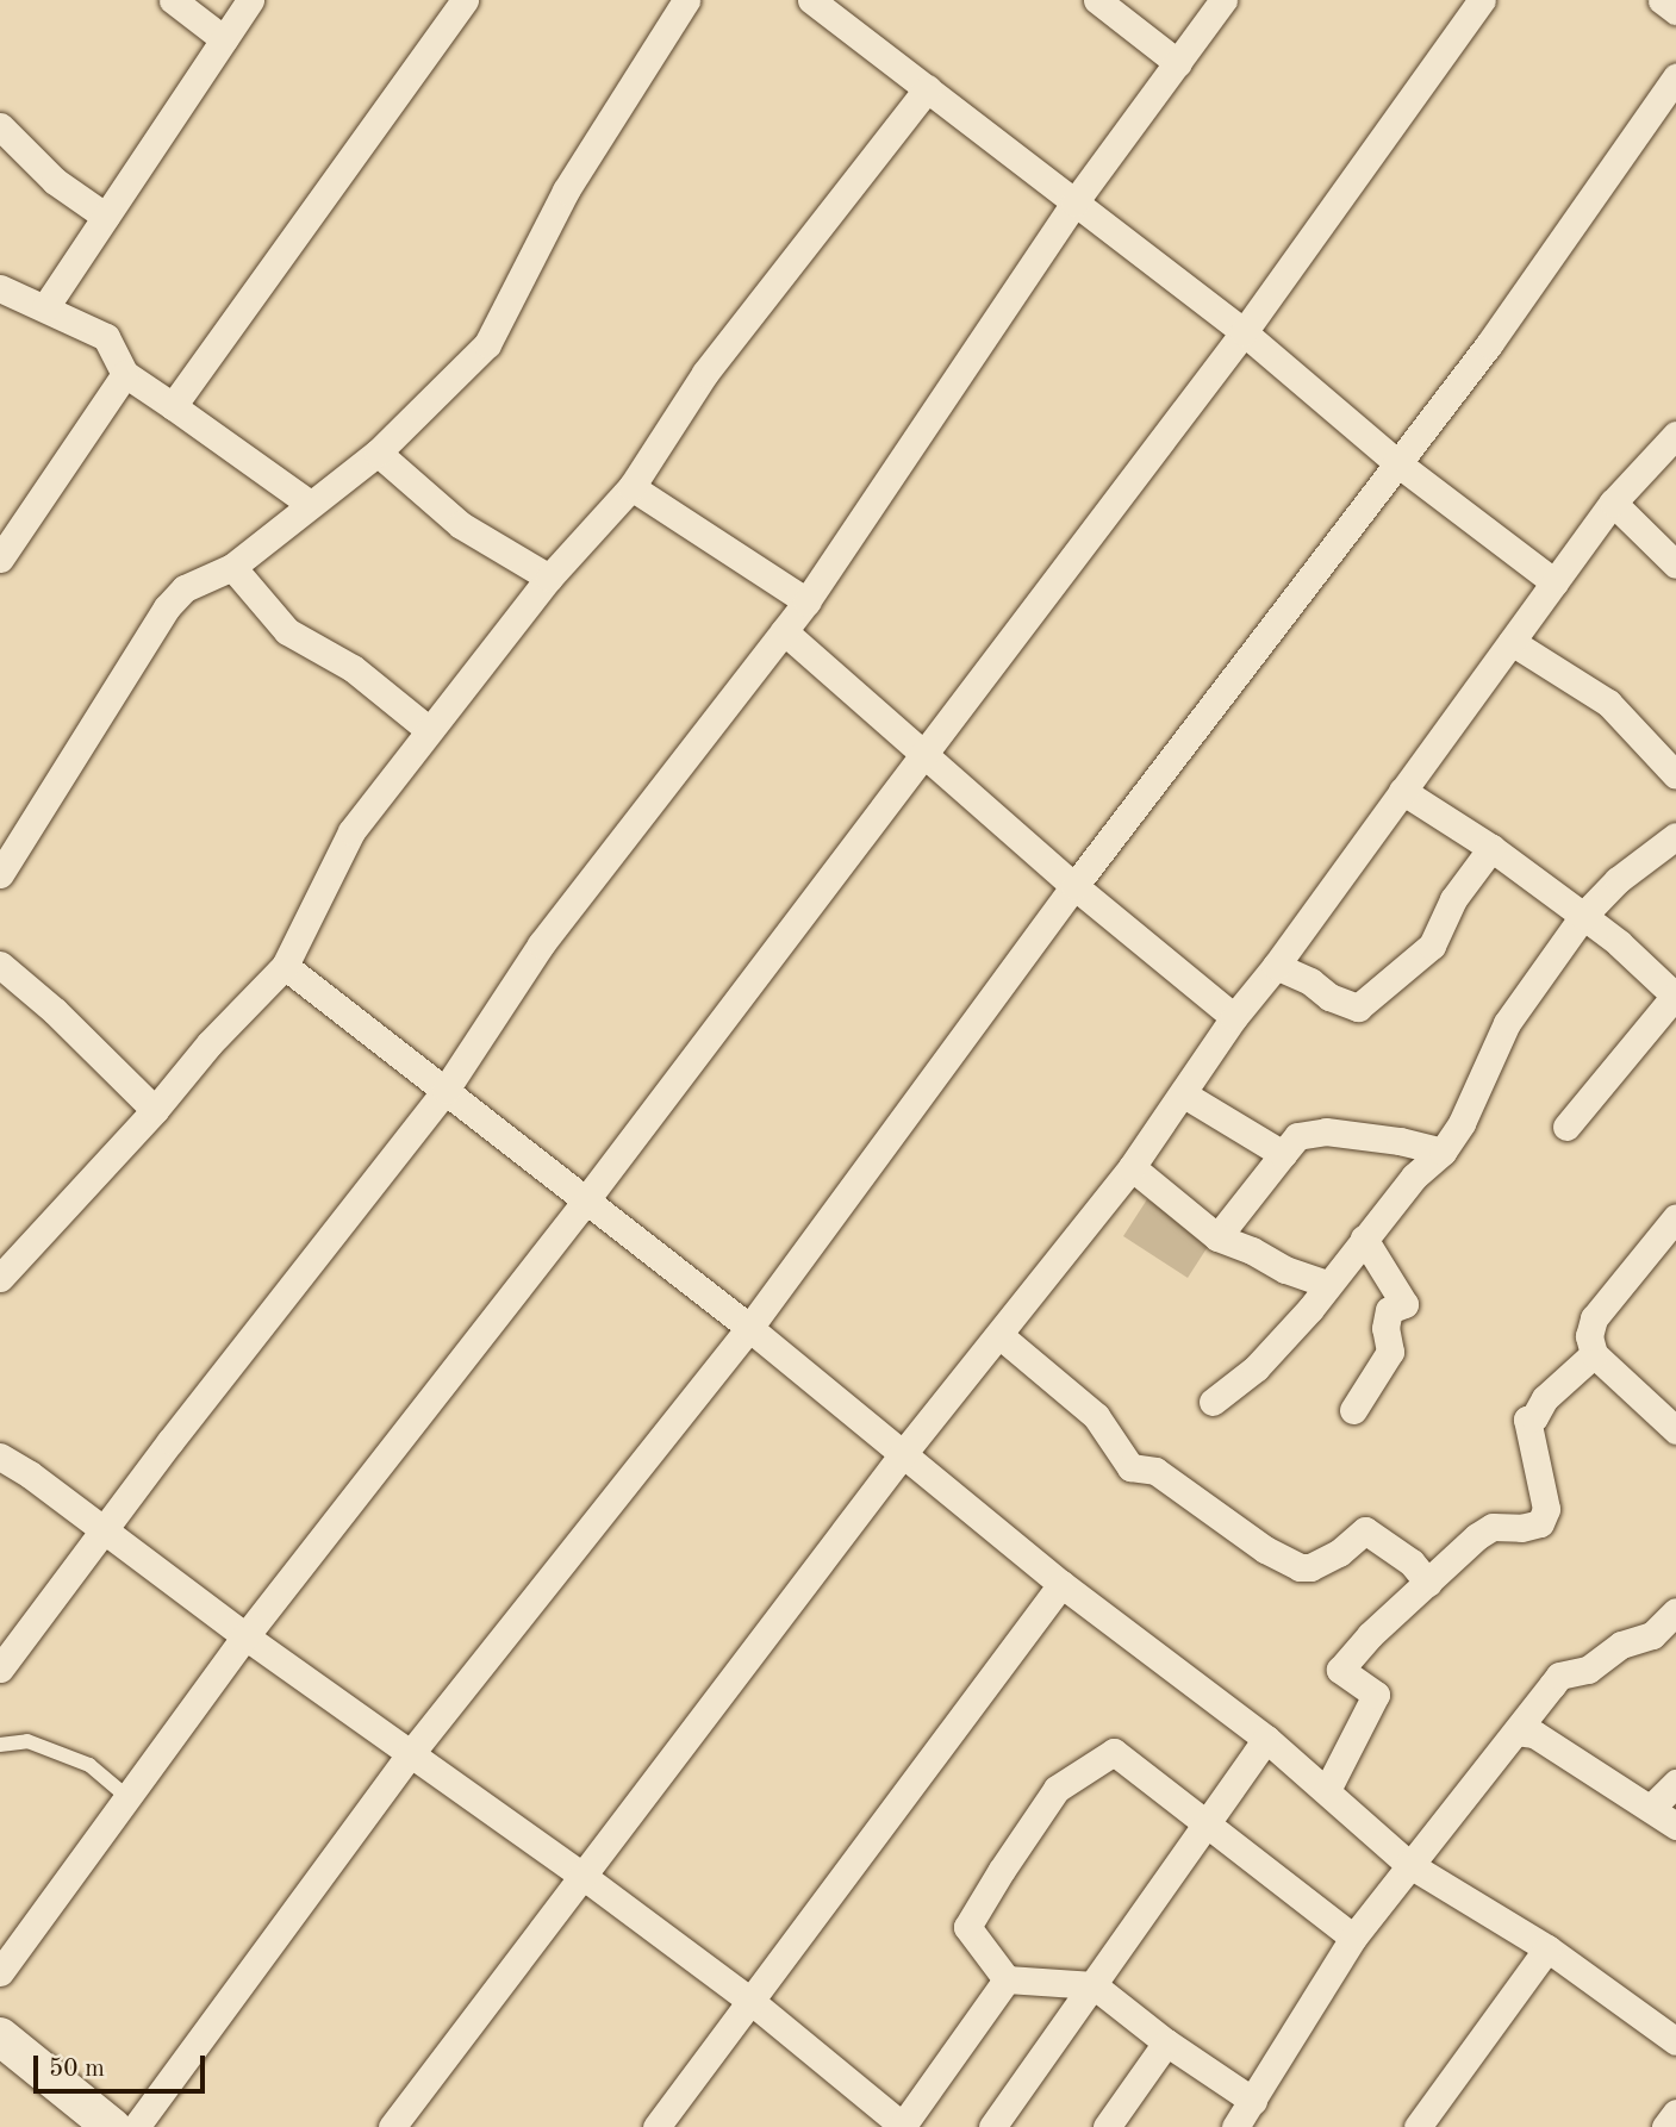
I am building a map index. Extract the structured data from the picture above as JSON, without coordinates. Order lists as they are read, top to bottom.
{
  "scale_bar": "50 m"
}
